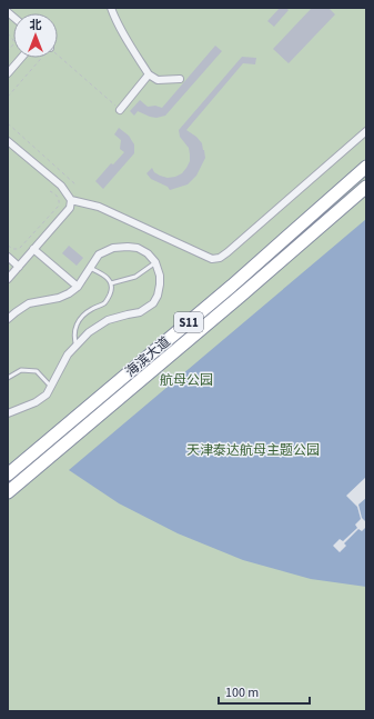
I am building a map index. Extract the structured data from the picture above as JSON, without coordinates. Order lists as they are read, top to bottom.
{
  "streets": {
    "highway": ["S11", "海滨大道"]
  },
  "parks": ["航母公园", "天津泰达航母主题公园"],
  "scale_bar": "100 m",
  "north": "top"
}
